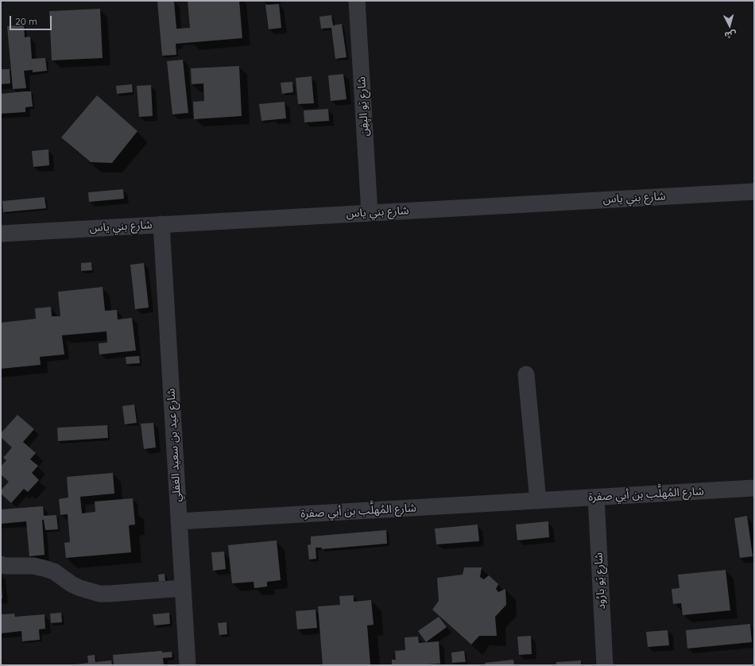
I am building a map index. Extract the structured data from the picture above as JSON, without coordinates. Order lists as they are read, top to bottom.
{
  "streets": {
    "street": [
      "شارع يَو اليِفِن",
      "شارع بني ياس",
      "شارع عيد بن سعيد الغفلي",
      "شارع المُهلَّب بن أبي صفرة",
      "شارع يَو بارُود"
    ]
  },
  "crossings": [
    ["شارع يَو اليِفِن", "شارع بني ياس"],
    ["شارع بني ياس", "شارع عيد بن سعيد الغفلي"],
    ["شارع عيد بن سعيد الغفلي", "شارع المُهلَّب بن أبي صفرة"],
    ["شارع المُهلَّب بن أبي صفرة", "شارع يَو بارُود"]
  ],
  "scale_bar": "20 m",
  "north": "bottom"
}
